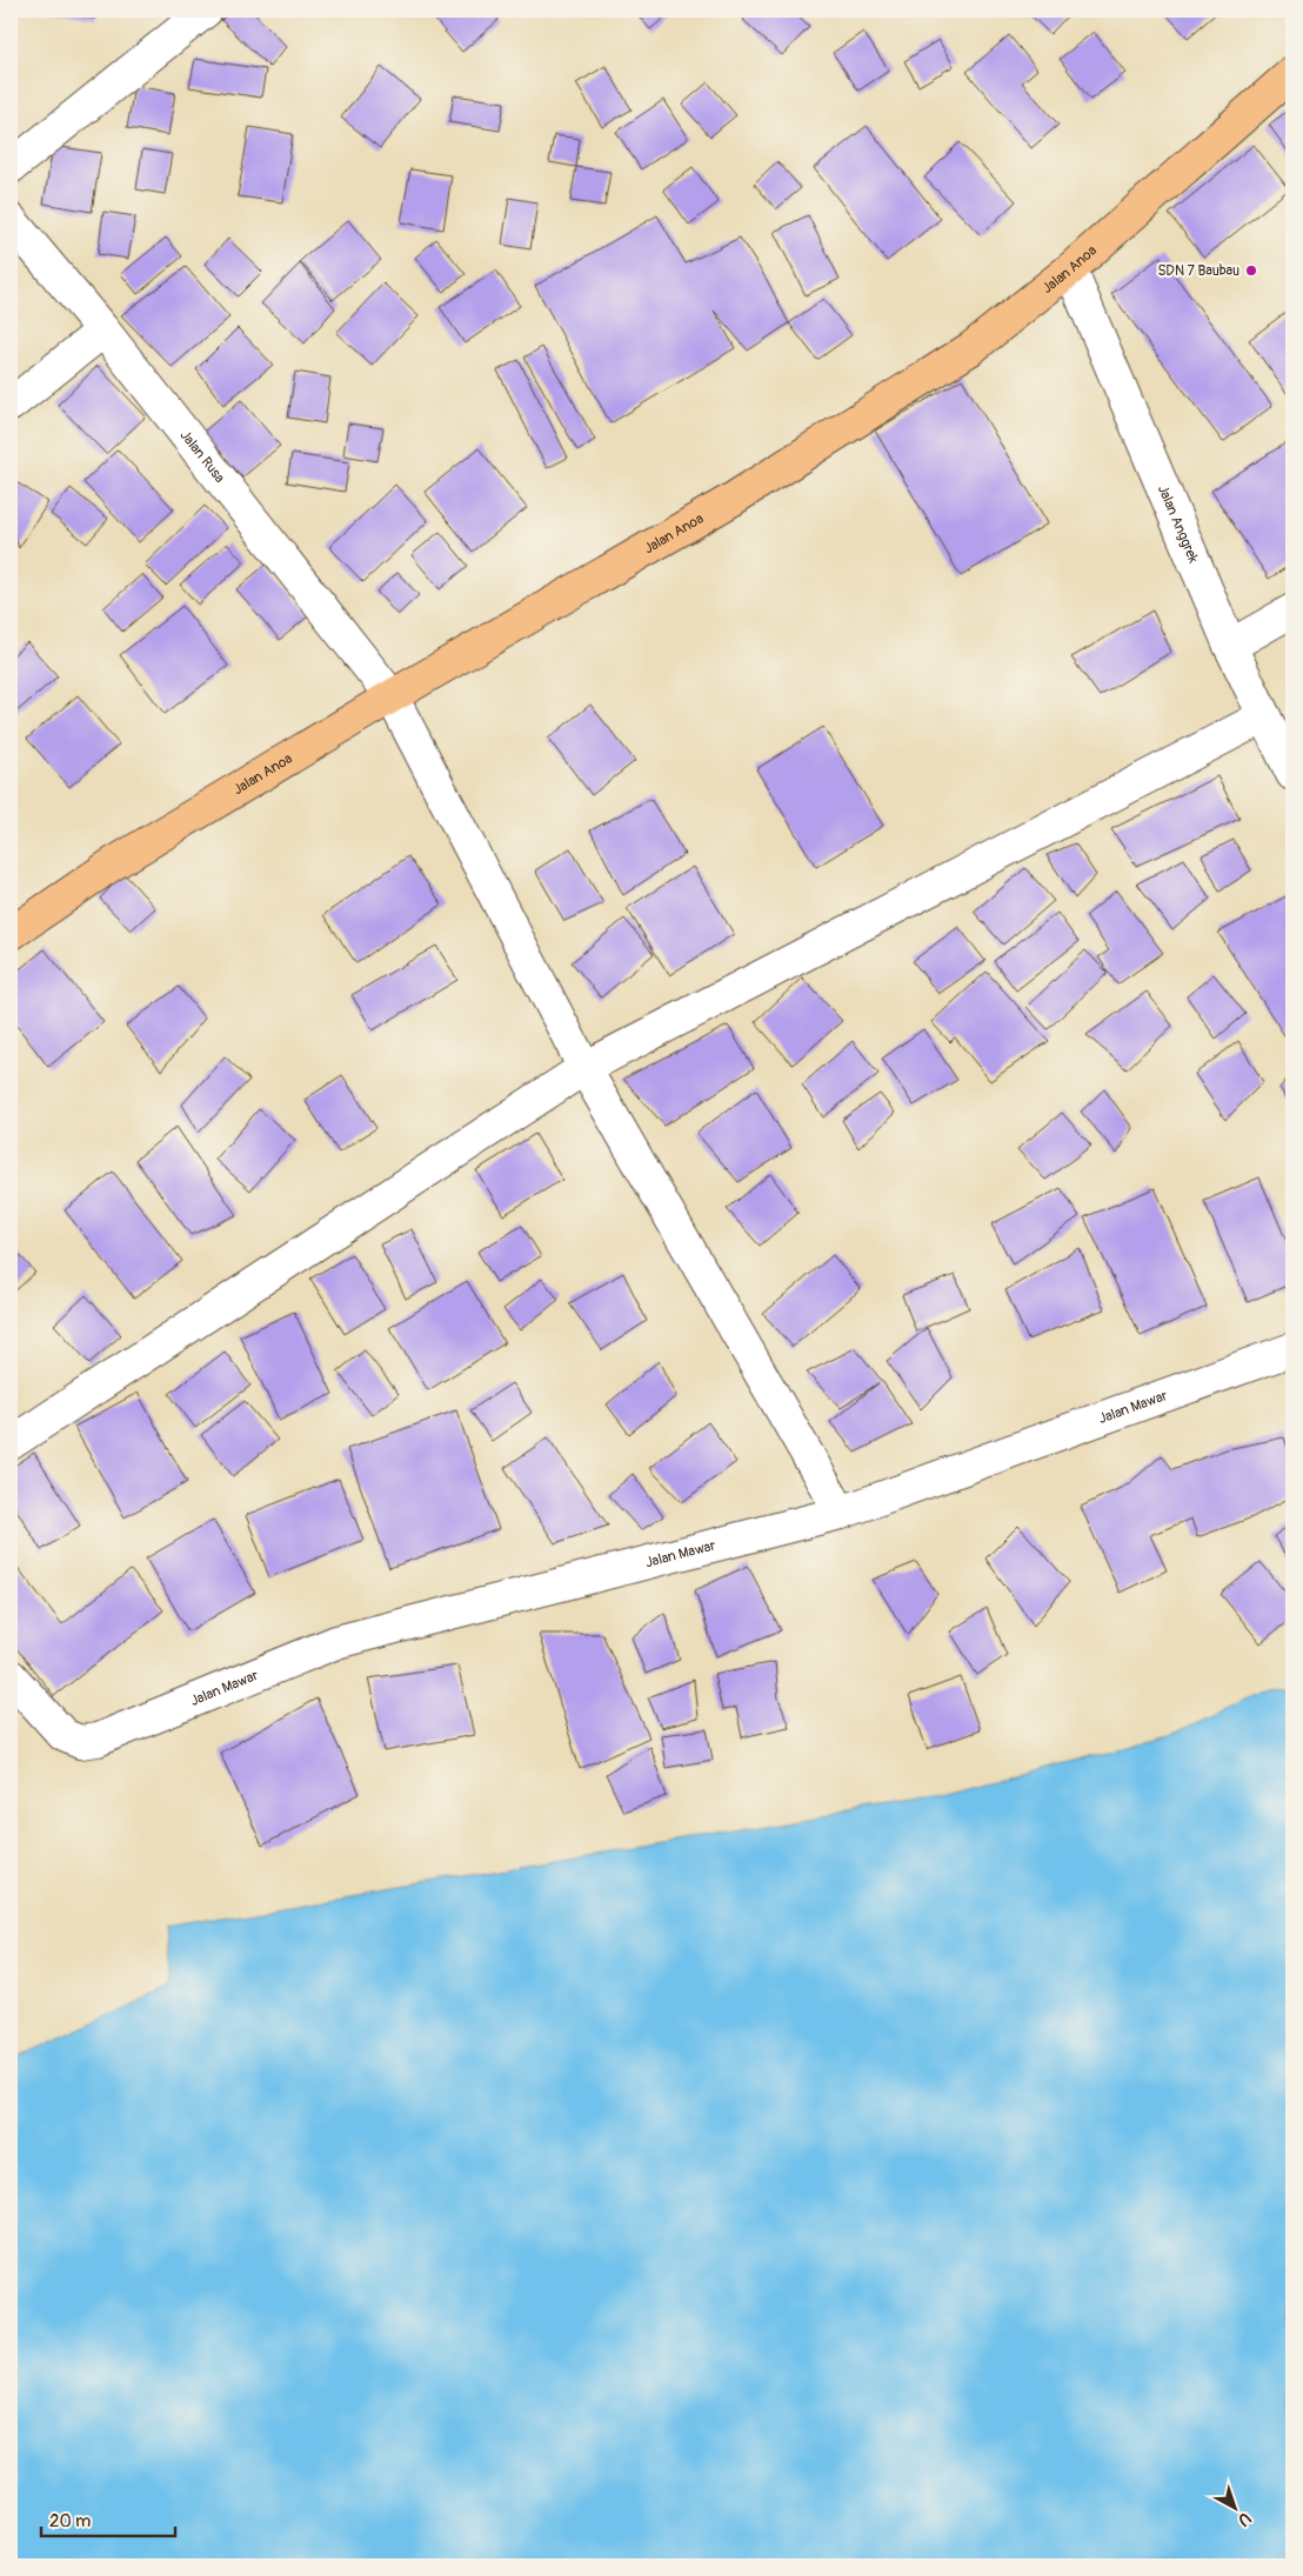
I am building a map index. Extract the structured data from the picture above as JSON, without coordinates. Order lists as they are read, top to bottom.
{
  "streets": {
    "highway": ["Jalan Anoa"],
    "street": ["Jalan Rusa", "Jalan Anggrek", "Jalan Mawar"]
  },
  "crossings": [
    ["Jalan Anoa", "Jalan Rusa"],
    ["Jalan Anoa", "Jalan Anggrek"],
    ["Jalan Rusa", "Jalan Mawar"]
  ],
  "places": ["SDN 7 Baubau"],
  "scale_bar": "20 m",
  "north": "bottom right"
}
